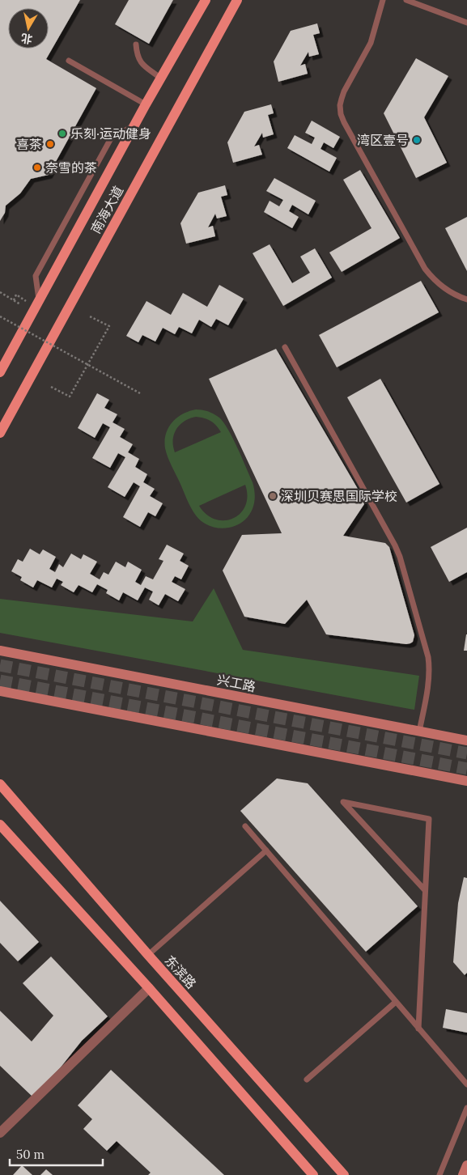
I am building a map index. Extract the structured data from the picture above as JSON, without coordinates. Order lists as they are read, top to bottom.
{
  "streets": {
    "main road": ["南海大道", "东滨路"],
    "street": ["兴工路"]
  },
  "places": [
    "乐刻·运动健身",
    "湾区壹号",
    "喜茶",
    "奈雪的茶",
    "深圳贝赛思国际学校"
  ],
  "scale_bar": "50 m",
  "north": "bottom"
}
